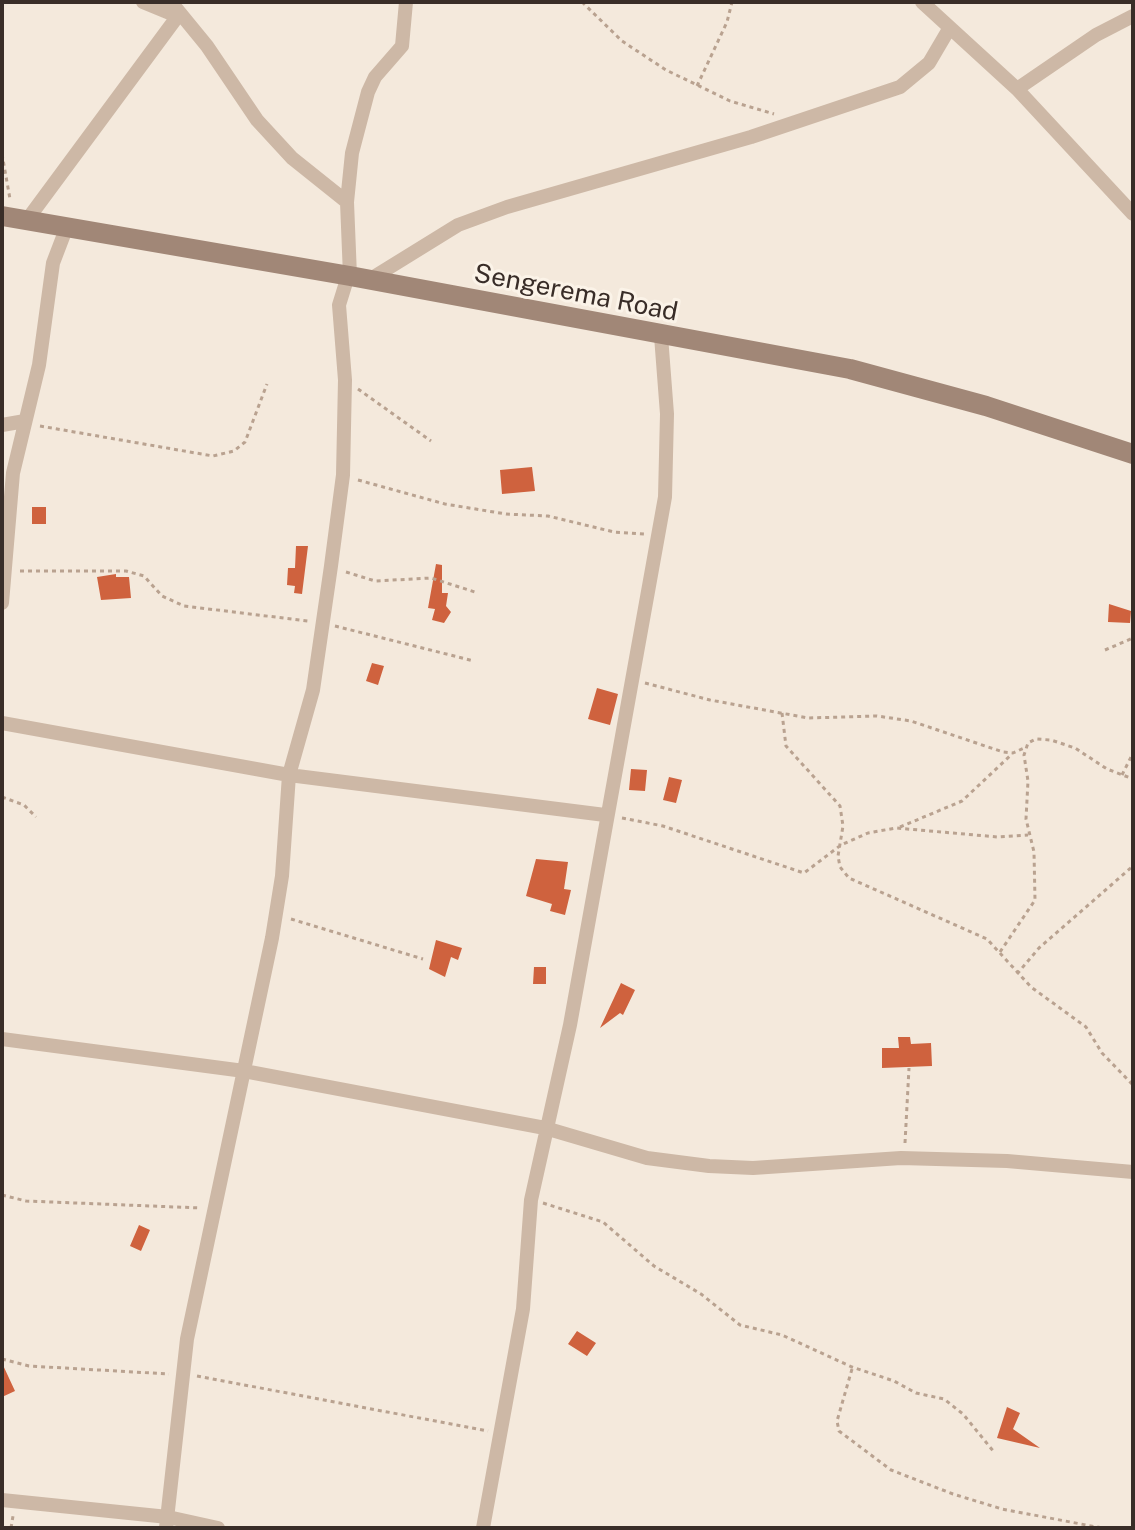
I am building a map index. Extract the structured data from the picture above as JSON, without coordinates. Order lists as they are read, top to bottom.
{
  "streets": {
    "main road": ["Sengerema Road"]
  }
}
